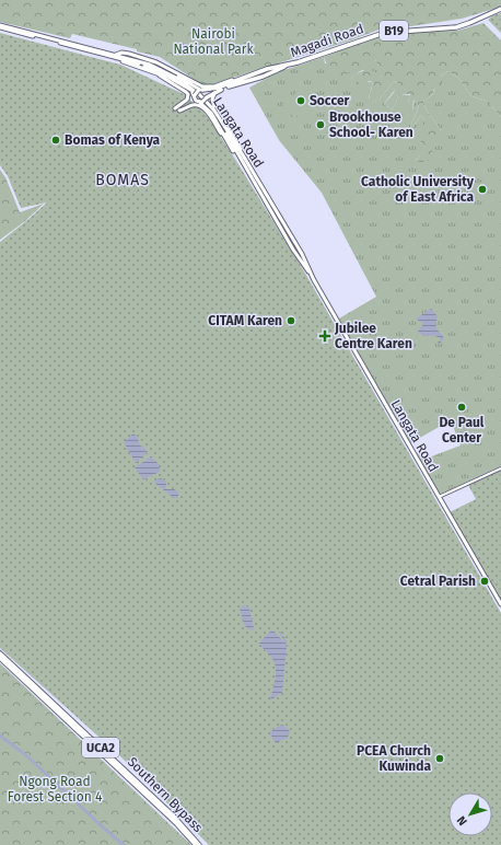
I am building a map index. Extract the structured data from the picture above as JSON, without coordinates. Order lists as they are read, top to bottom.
{
  "streets": {
    "highway": [
      "B19",
      "Magadi Road",
      "UCA2",
      "Southern Bypass"
    ],
    "main road": ["Langata Road"]
  },
  "crossings": [
    ["Magadi Road", "Langata Road"]
  ],
  "districts": ["BOMAS"],
  "parks": ["Nairobi National Park", "Ngong Road Forest Section 4"],
  "places": {
    "other": [
      "Soccer",
      "Brookhouse School- Karen",
      "Bomas of Kenya",
      "Catholic University of East Africa",
      "CITAM Karen",
      "De Paul Center",
      "Cetral Parish",
      "PCEA Church Kuwinda"
    ],
    "health": ["Jubilee Centre Karen"]
  },
  "north": "bottom left"
}
